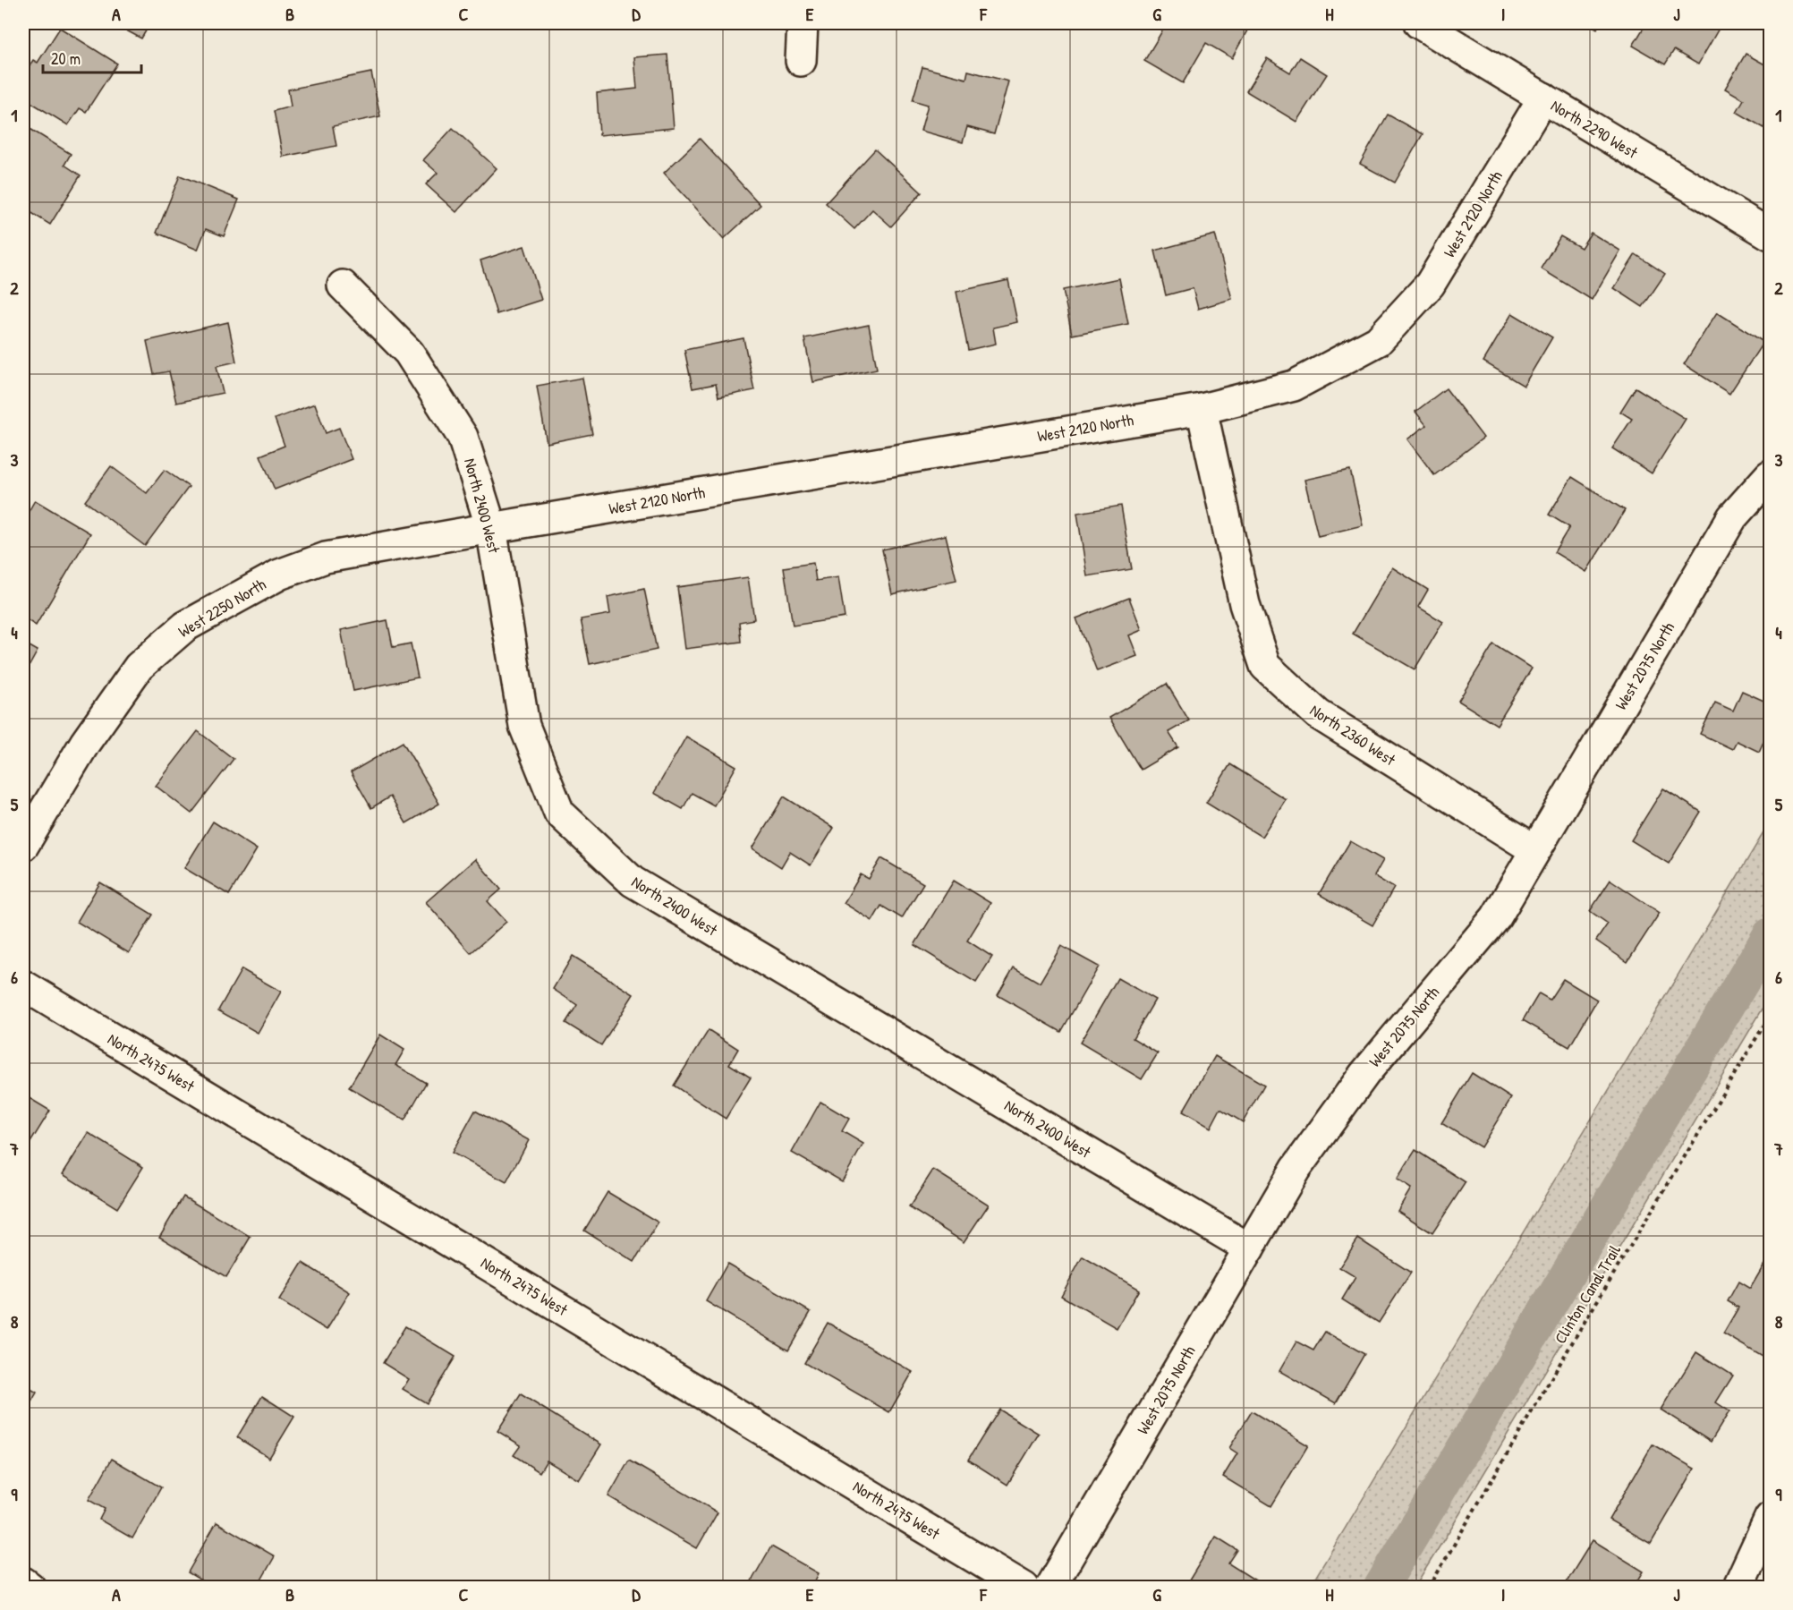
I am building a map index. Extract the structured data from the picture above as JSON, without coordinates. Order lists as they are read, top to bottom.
{
  "streets": {
    "street": [
      "North 2290 West",
      "West 2120 North",
      "North 2400 West",
      "West 2250 North",
      "West 2075 North",
      "North 2360 West",
      "North 2475 West"
    ],
    "path": ["Clinton Canal Trail"]
  },
  "crossings": [
    ["North 2290 West", "West 2120 North"],
    ["West 2120 North", "North 2400 West"],
    ["West 2120 North", "West 2250 North"],
    ["West 2120 North", "North 2360 West"],
    ["North 2400 West", "West 2250 North"],
    ["North 2400 West", "West 2075 North"],
    ["West 2075 North", "North 2360 West"]
  ],
  "scale_bar": "20 m",
  "grid": {
    "columns": [
      "A",
      "B",
      "C",
      "D",
      "E",
      "F",
      "G",
      "H",
      "I",
      "J"
    ],
    "rows": [
      "1",
      "2",
      "3",
      "4",
      "5",
      "6",
      "7",
      "8",
      "9"
    ]
  }
}
